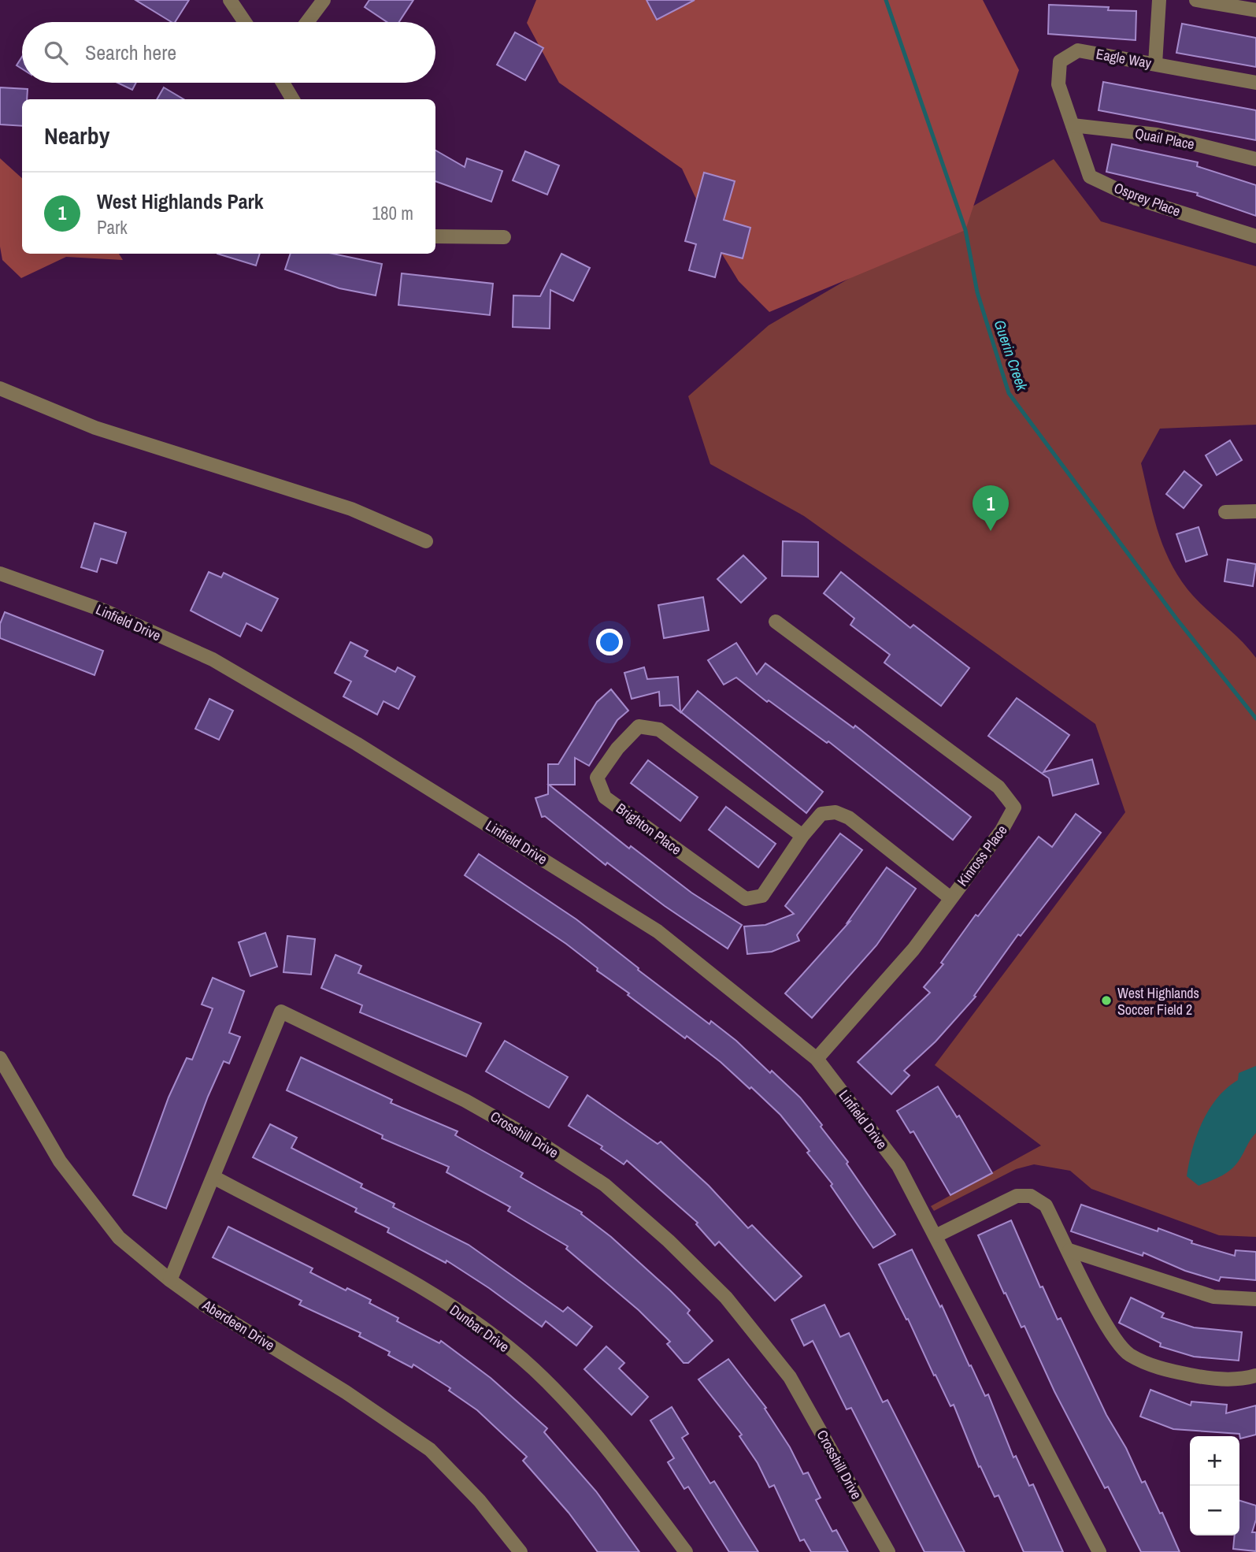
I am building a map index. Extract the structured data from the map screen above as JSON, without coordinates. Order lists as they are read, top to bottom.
{
  "streets": {
    "street": [
      "Eagle Way",
      "Quail Place",
      "Osprey Place",
      "Linfield Drive",
      "Brighton Place",
      "Kinross Place",
      "Crosshill Drive",
      "Aberdeen Drive",
      "Dunbar Drive"
    ]
  },
  "crossings": [
    ["Eagle Way", "Quail Place"],
    ["Eagle Way", "Osprey Place"],
    ["Quail Place", "Osprey Place"],
    ["Linfield Drive", "Kinross Place"],
    ["Brighton Place", "Kinross Place"],
    ["Crosshill Drive", "Aberdeen Drive"],
    ["Crosshill Drive", "Dunbar Drive"]
  ],
  "water": ["Guerin Creek"],
  "places": ["West Highlands Soccer Field 2"],
  "page": {
    "search": "Search here",
    "heading": "Nearby",
    "list": [
      {
        "mark": "1",
        "name": "West Highlands Park",
        "note": "Park",
        "value": "180 m"
      }
    ],
    "pins": "1",
    "map_buttons": ["+", "−"]
  }
}
